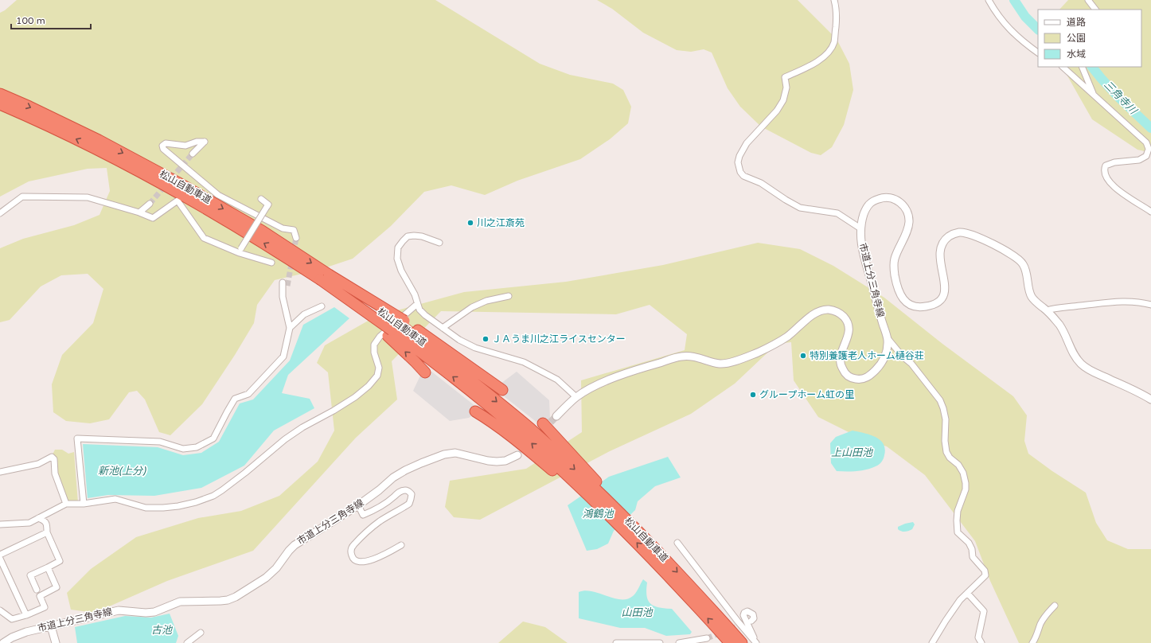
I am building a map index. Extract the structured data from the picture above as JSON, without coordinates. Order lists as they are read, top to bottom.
{
  "streets": {
    "highway": ["松山自動車道"],
    "street": ["市道上分三角寺線"]
  },
  "water": [
    "三角寺川",
    "上山田池",
    "新池(上分)",
    "鴻鶴池",
    "山田池",
    "古池"
  ],
  "places": [
    "川之江斎苑",
    "ＪＡうま川之江ライスセンター",
    "特別養護老人ホーム樋谷荘",
    "グループホーム虹の里"
  ],
  "legend": ["道路", "公園", "水域"],
  "scale_bar": "100 m"
}
